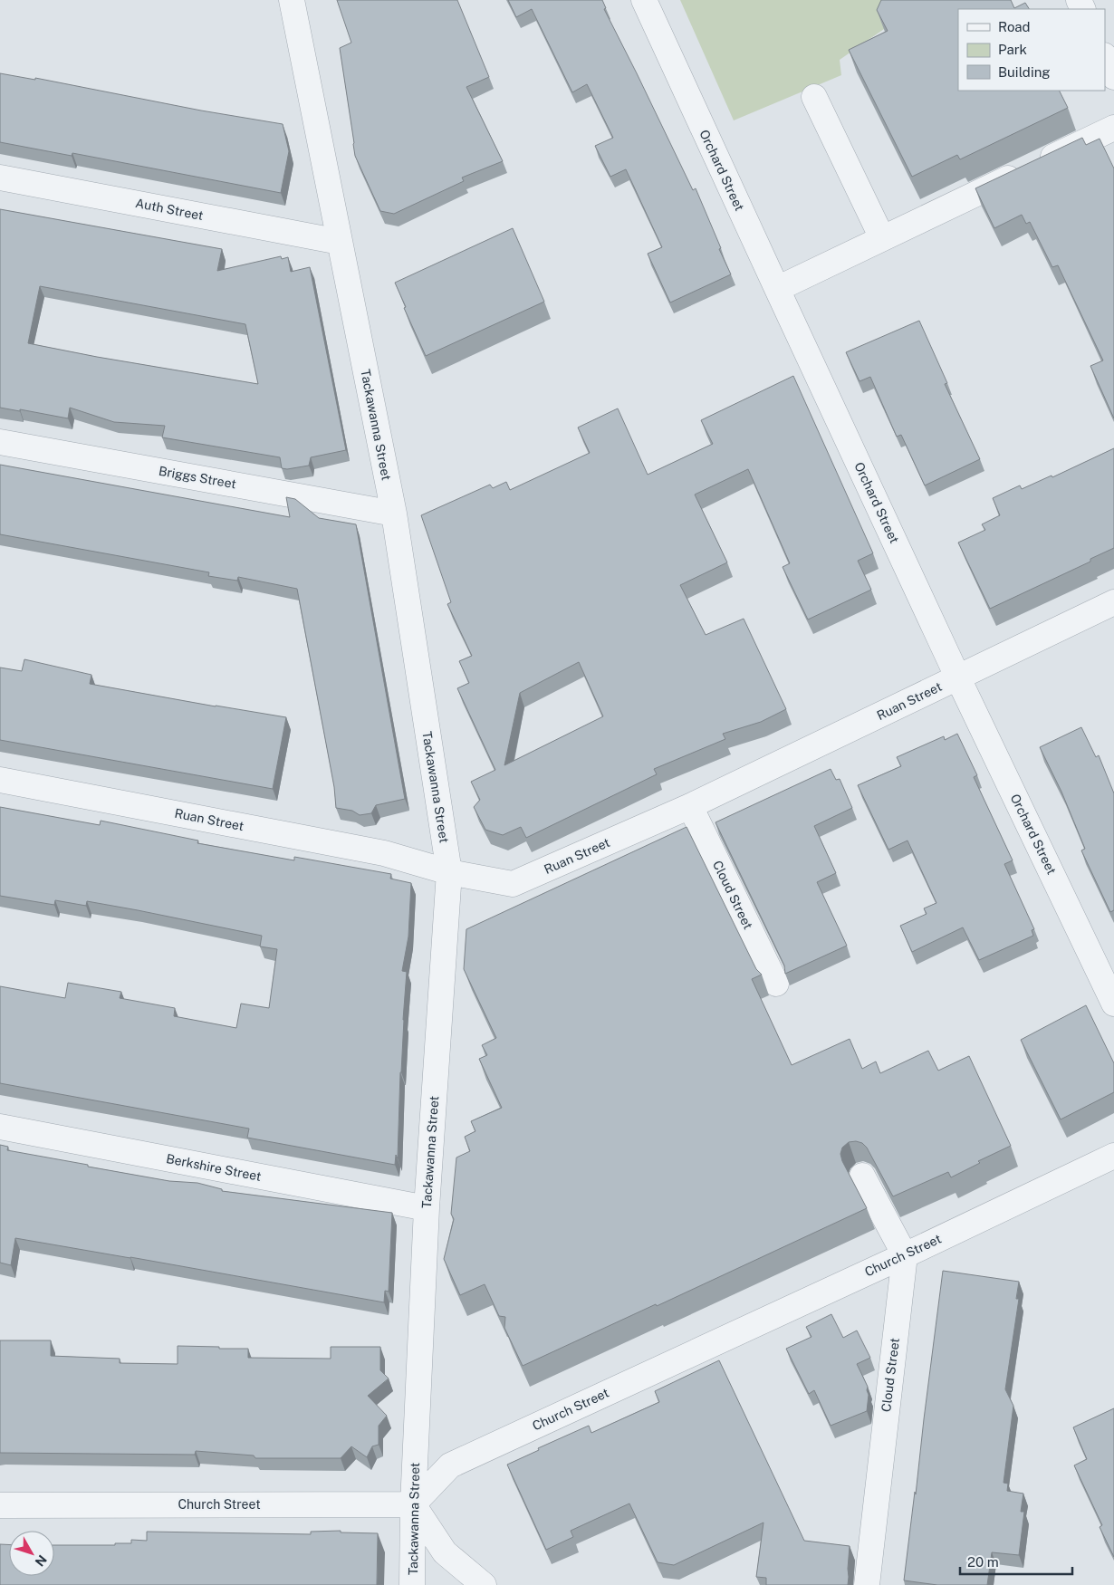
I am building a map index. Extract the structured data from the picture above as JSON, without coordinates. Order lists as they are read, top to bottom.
{
  "streets": {
    "street": [
      "Orchard Street",
      "Auth Street",
      "Tackawanna Street",
      "Briggs Street",
      "Ruan Street",
      "Cloud Street",
      "Berkshire Street",
      "Church Street"
    ]
  },
  "crossings": [
    ["Orchard Street", "Ruan Street"],
    ["Auth Street", "Tackawanna Street"],
    ["Tackawanna Street", "Briggs Street"],
    ["Tackawanna Street", "Ruan Street"],
    ["Tackawanna Street", "Berkshire Street"],
    ["Tackawanna Street", "Church Street"],
    ["Ruan Street", "Cloud Street"],
    ["Cloud Street", "Church Street"]
  ],
  "legend": ["Road", "Park", "Building"],
  "scale_bar": "20 m",
  "north": "bottom right"
}
